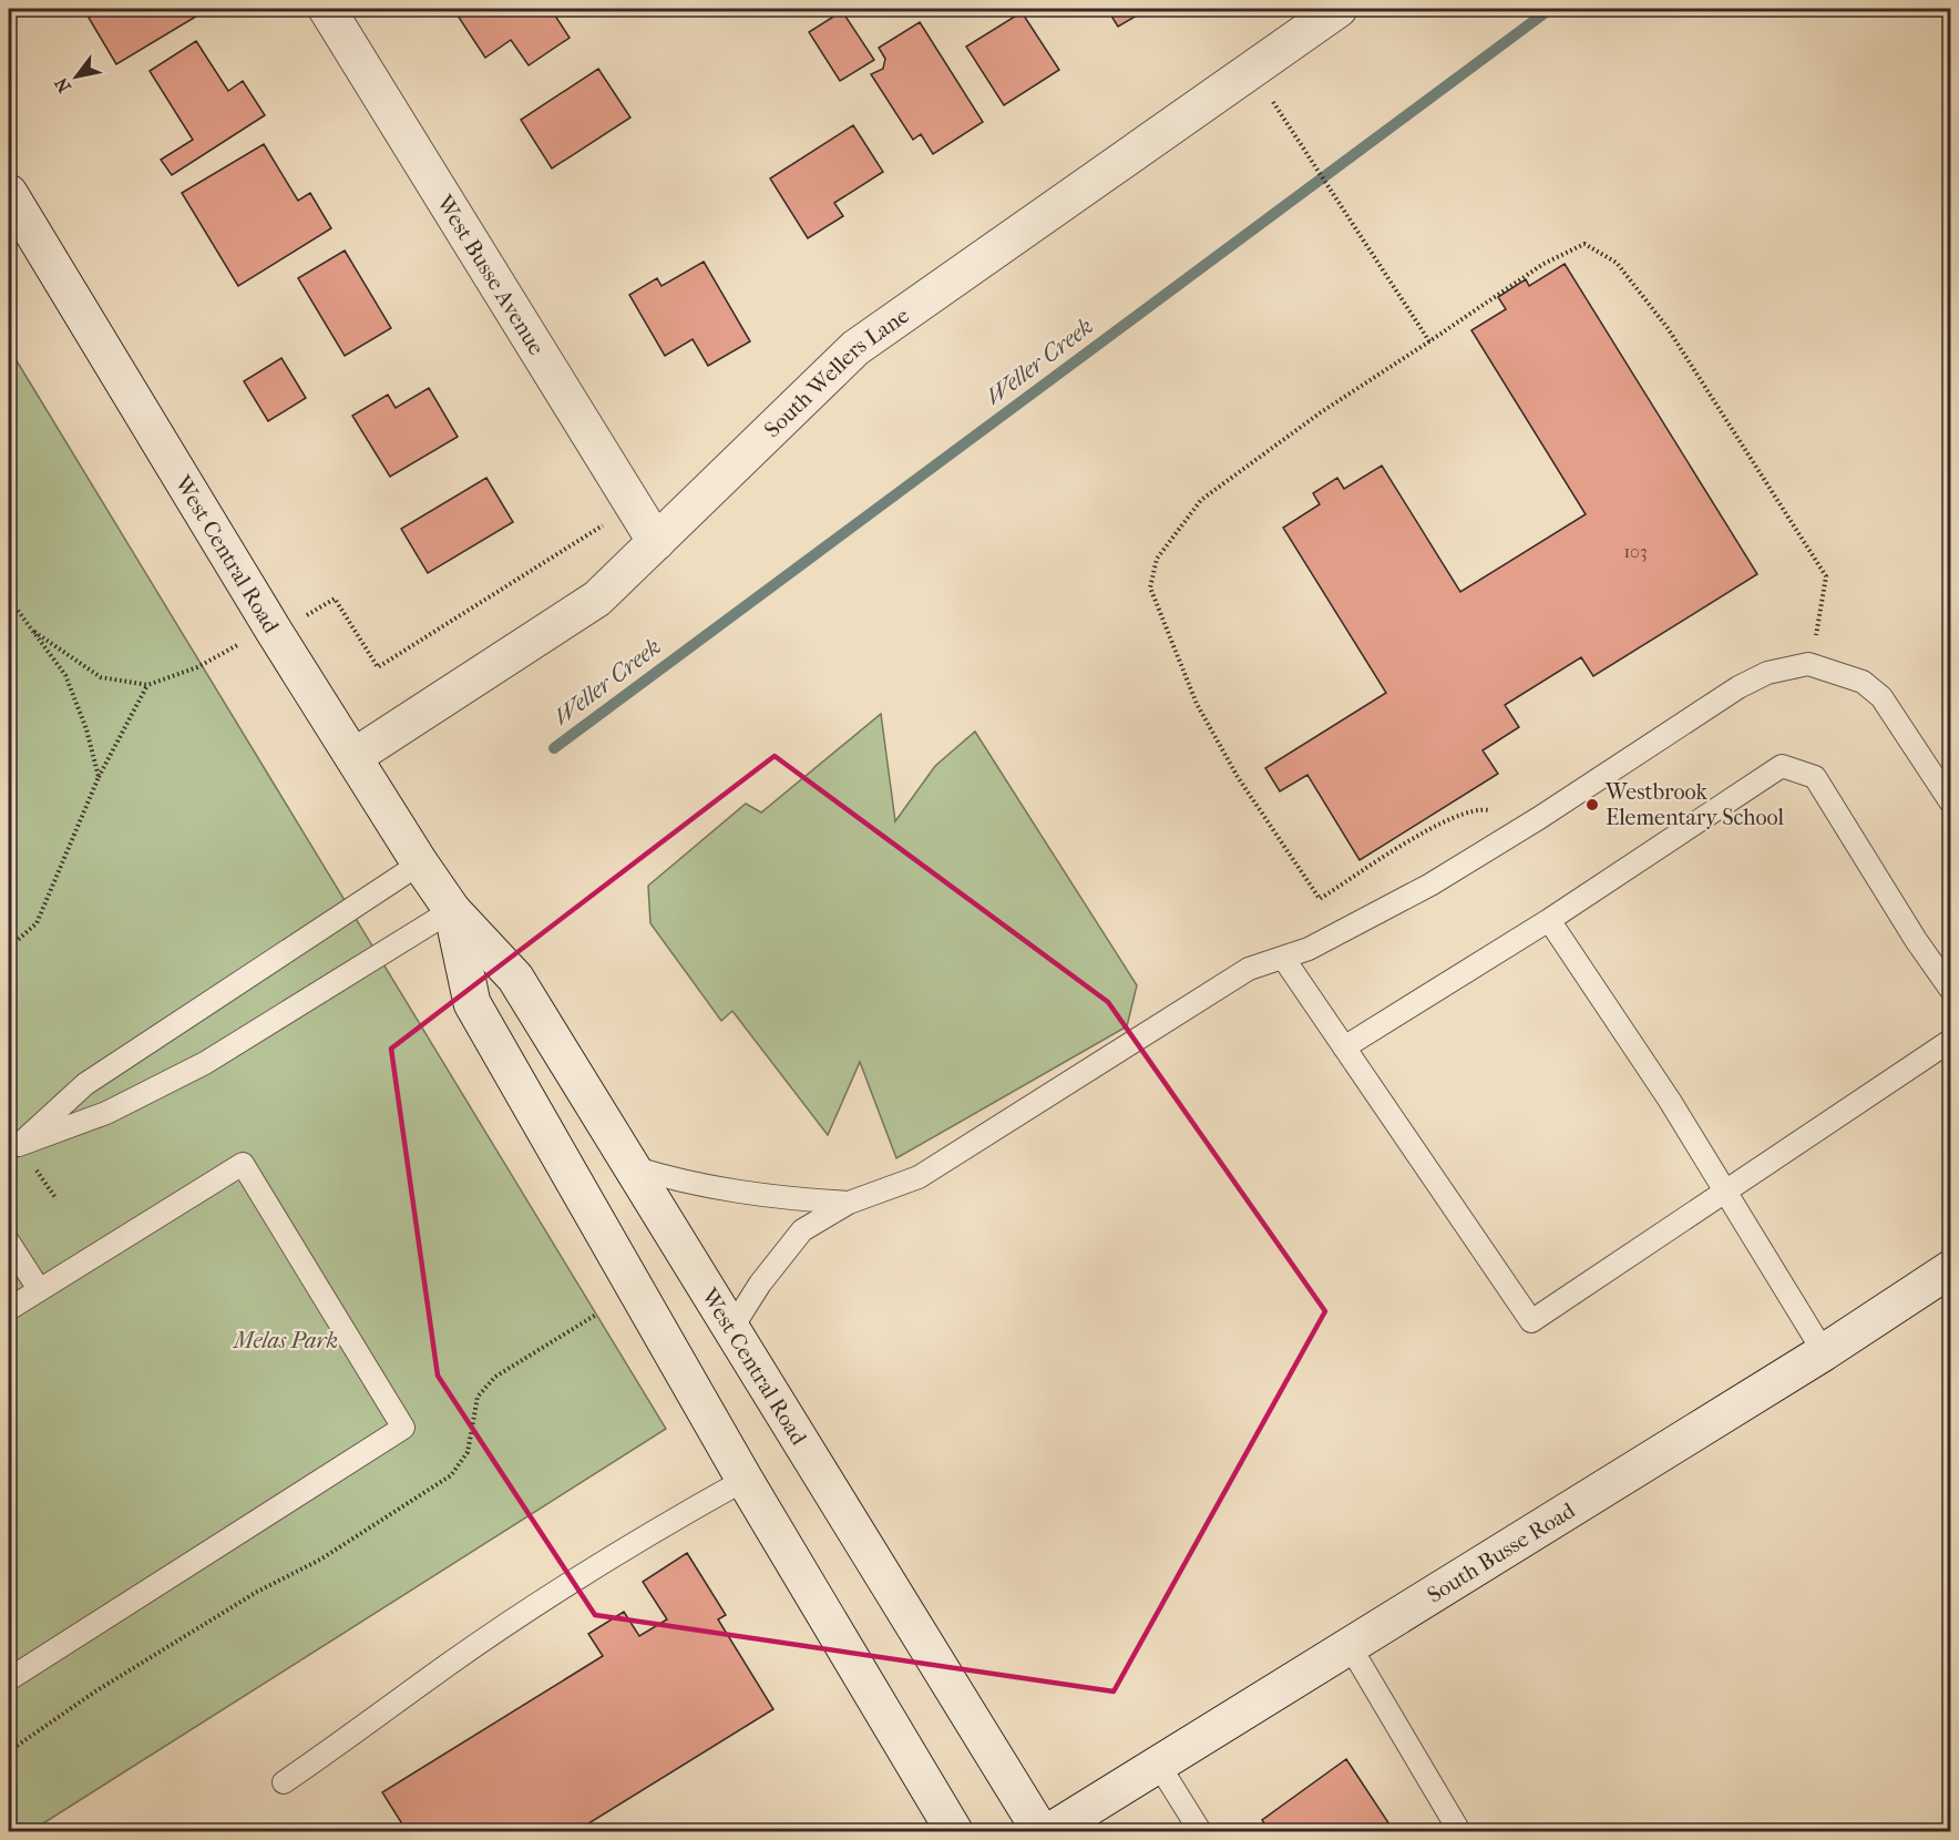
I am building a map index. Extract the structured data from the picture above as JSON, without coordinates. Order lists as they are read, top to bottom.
{
  "streets": {
    "main road": [
      "West Busse Avenue",
      "South Wellers Lane",
      "West Central Road",
      "South Busse Road"
    ]
  },
  "crossings": [
    ["West Busse Avenue", "South Wellers Lane"],
    ["South Wellers Lane", "West Central Road"]
  ],
  "water": ["Weller Creek"],
  "parks": ["Melas Park"],
  "places": ["Westbrook Elementary School"],
  "house_numbers": ["103"],
  "north": "bottom left"
}
